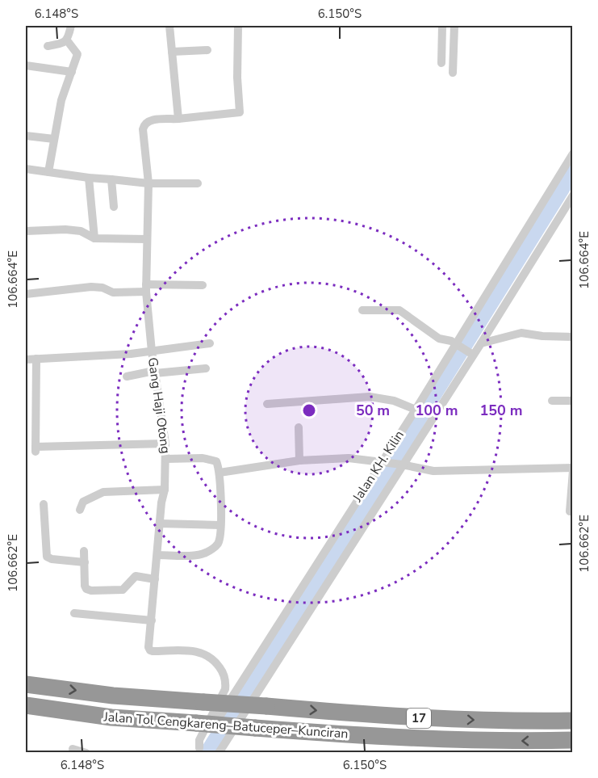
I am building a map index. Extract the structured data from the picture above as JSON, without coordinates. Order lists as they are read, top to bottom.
{
  "streets": {
    "highway": ["17", "Jalan Tol Cengkareng–Batuceper–Kunciran"],
    "street": ["Gang Haji Otong", "Jalan KH. Kilin"]
  },
  "crossings": [
    ["Gang Haji Otong", "Jalan KH. Kilin"]
  ],
  "coordinates": [
    "6.148°S",
    "6.150°S",
    "106.664°E",
    "106.662°E"
  ],
  "rings": ["50 m", "100 m", "150 m"]
}
